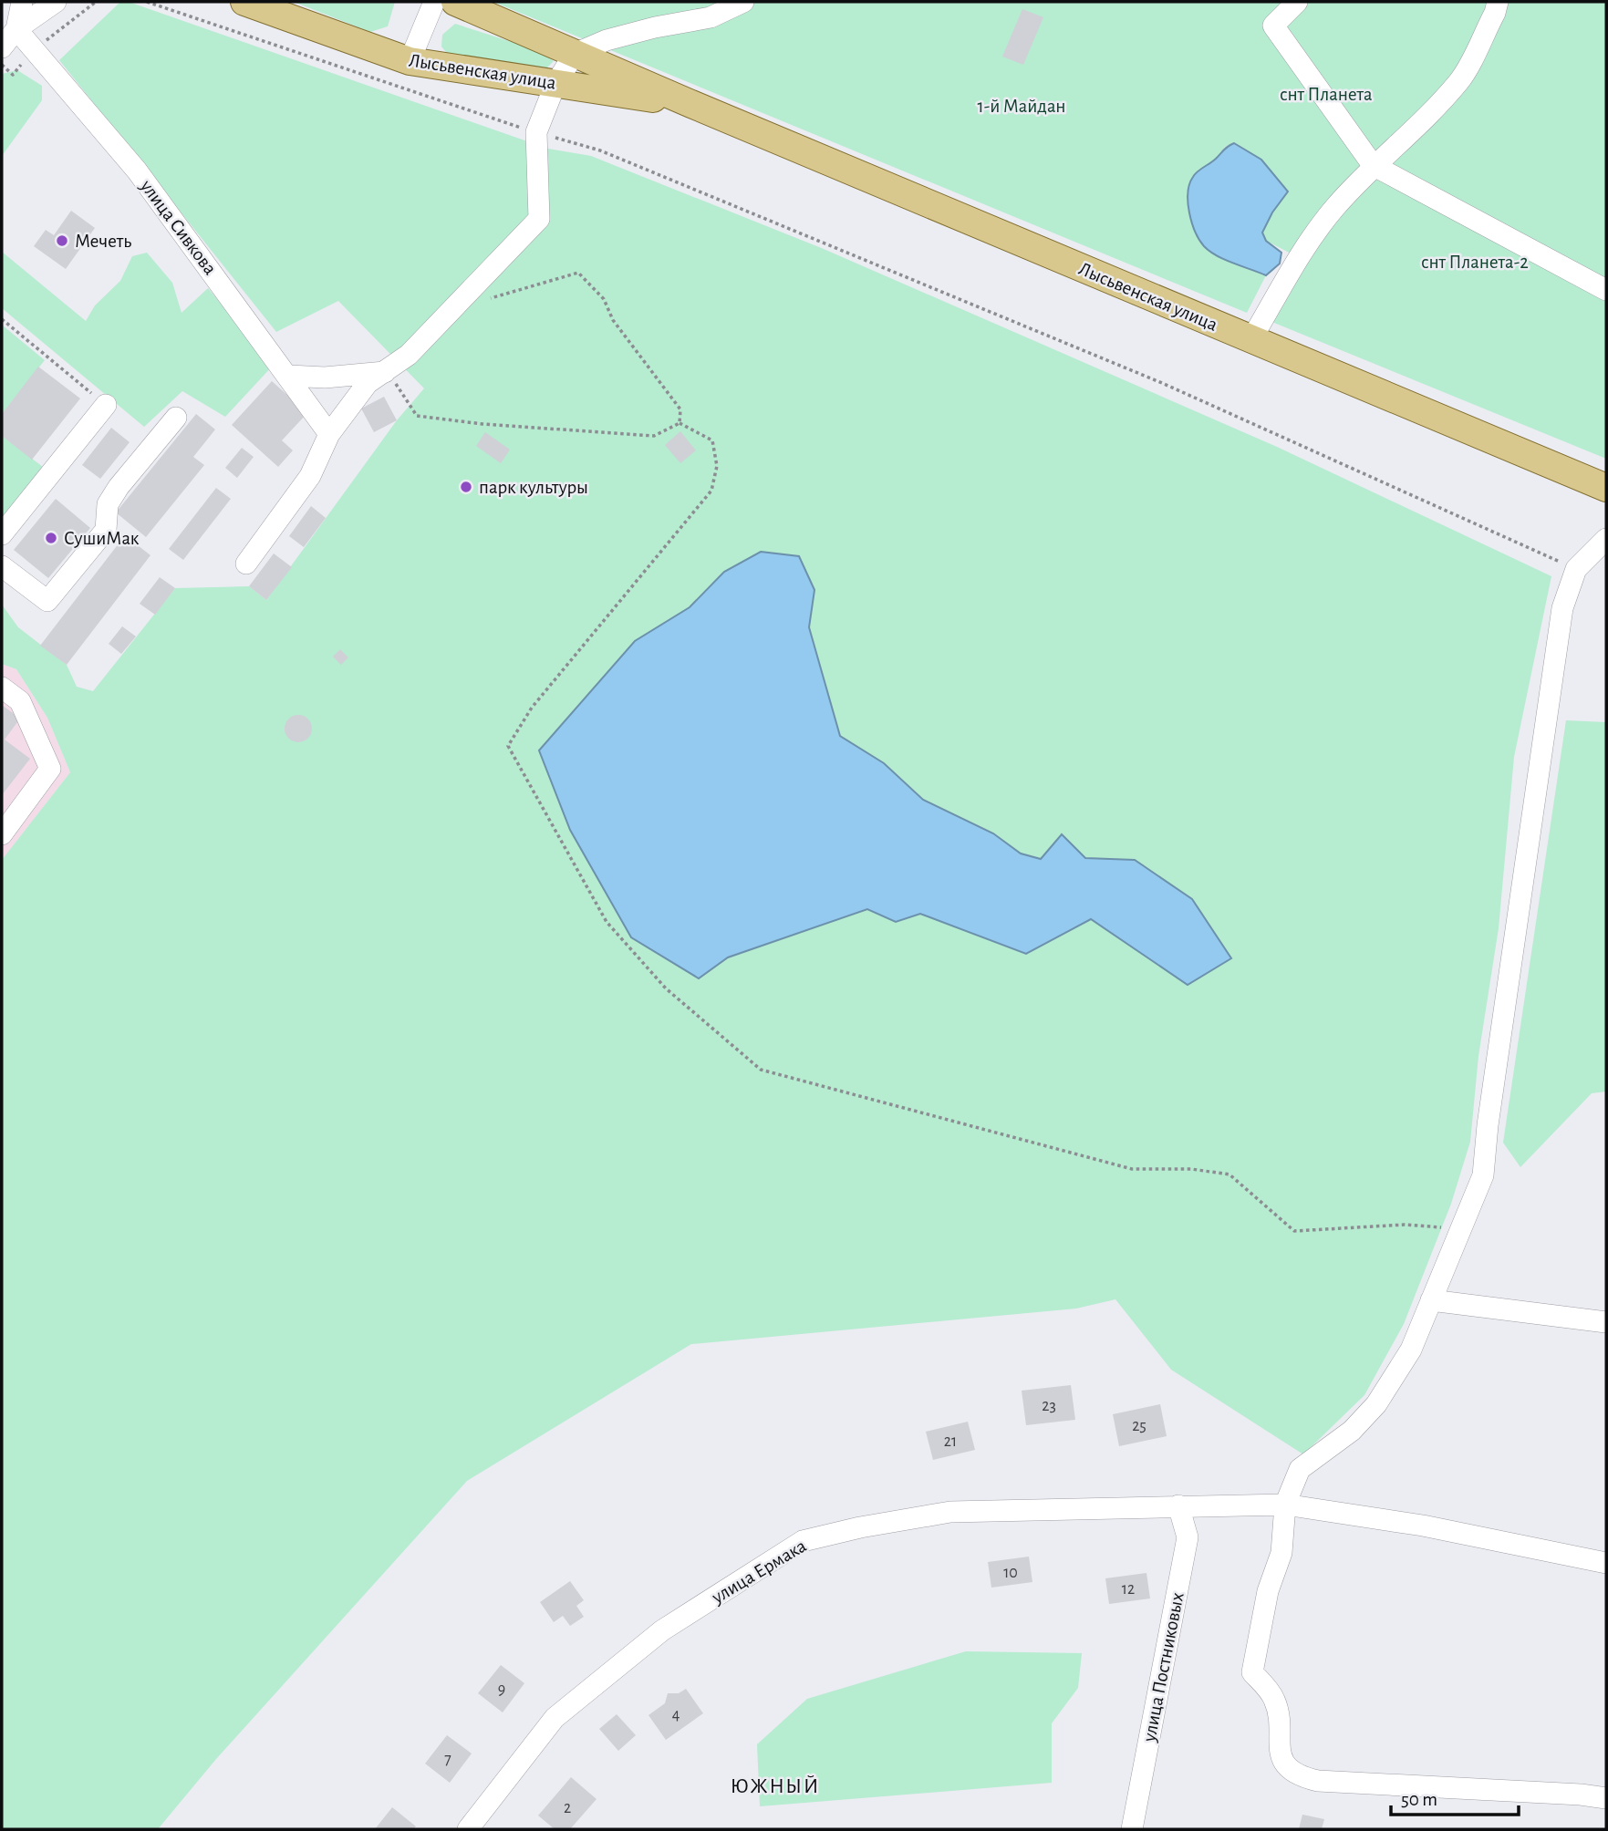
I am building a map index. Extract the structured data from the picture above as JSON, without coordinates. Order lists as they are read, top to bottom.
{
  "streets": {
    "main road": ["Лысьвенская улица"],
    "street": ["улица Сивкова", "улица Ермака", "улица Постниковых"]
  },
  "crossings": [
    ["улица Ермака", "улица Постниковых"]
  ],
  "districts": ["ЮЖНЫЙ"],
  "parks": ["снт Планета", "1-й Майдан", "снт Планета-2"],
  "places": ["Мечеть", "парк культуры", "СушиМак"],
  "house_numbers": [
    "23",
    "25",
    "21",
    "10",
    "12",
    "9",
    "4",
    "7",
    "2"
  ],
  "scale_bar": "50 m"
}
